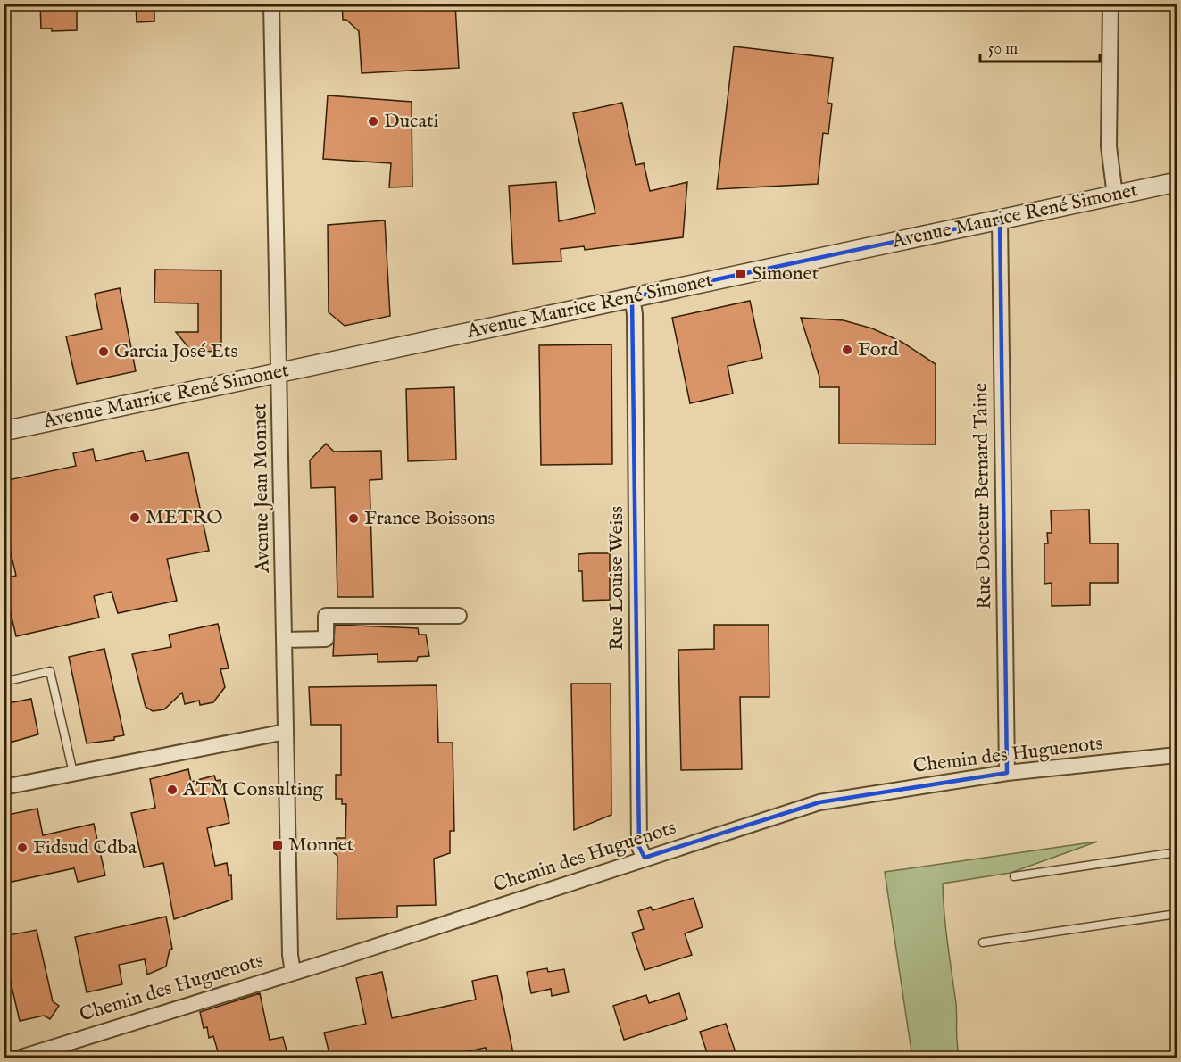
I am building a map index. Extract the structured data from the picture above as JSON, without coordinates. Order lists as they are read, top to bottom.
{
  "streets": {
    "street": [
      "Avenue Maurice René Simonet",
      "Avenue Jean Monnet",
      "Rue Docteur Bernard Taine",
      "Rue Louise Weiss",
      "Chemin des Huguenots"
    ]
  },
  "crossings": [
    ["Avenue Maurice René Simonet", "Avenue Jean Monnet"],
    ["Avenue Maurice René Simonet", "Rue Docteur Bernard Taine"],
    ["Avenue Maurice René Simonet", "Rue Louise Weiss"],
    ["Avenue Jean Monnet", "Chemin des Huguenots"],
    ["Rue Docteur Bernard Taine", "Chemin des Huguenots"],
    ["Rue Louise Weiss", "Chemin des Huguenots"]
  ],
  "places": {
    "other": [
      "Ducati",
      "Ford",
      "Garcia José Ets",
      "METRO",
      "France Boissons",
      "ATM Consulting",
      "Fidsud Cdba"
    ],
    "transit": ["Simonet", "Monnet"]
  },
  "scale_bar": "50 m"
}
